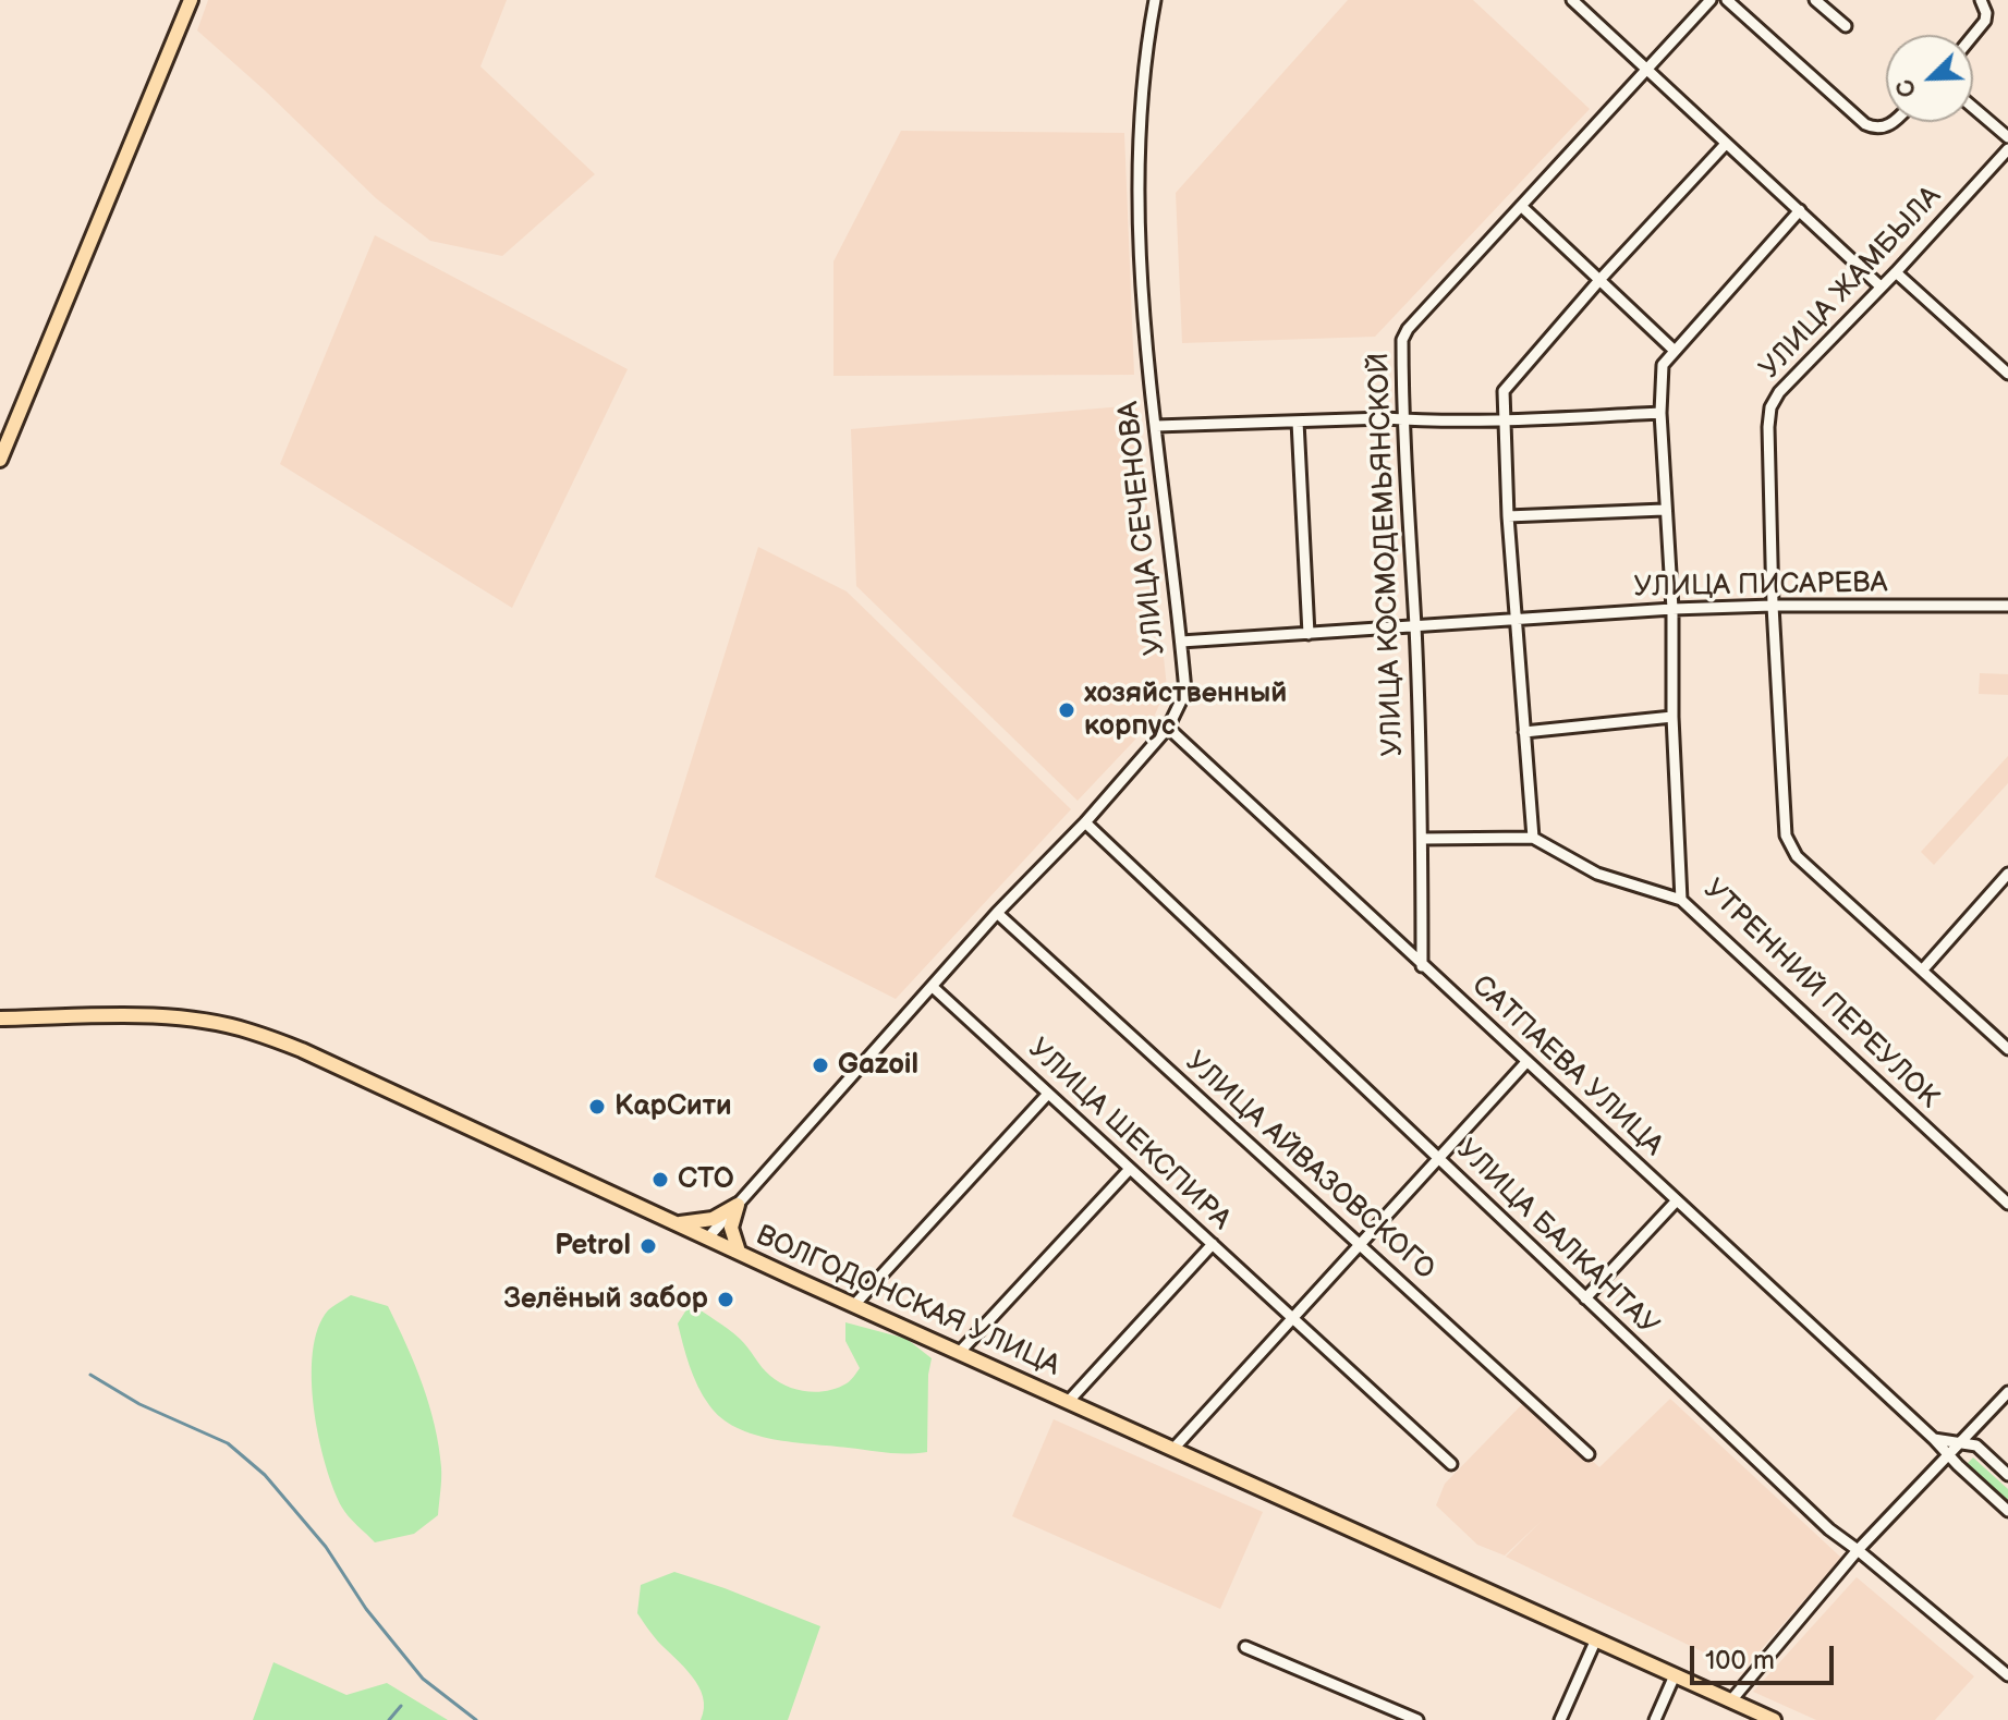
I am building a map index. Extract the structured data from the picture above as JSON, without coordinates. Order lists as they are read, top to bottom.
{
  "streets": {
    "main road": ["ВОЛГОДОНСКАЯ УЛИЦА"],
    "street": [
      "УЛИЦА ЖАМБЫЛА",
      "УЛИЦА СЕЧЕНОВА",
      "УЛИЦА КОСМОДЕМЬЯНСКОЙ",
      "УЛИЦА ПИСАРЕВА",
      "УТРЕННИЙ ПЕРЕУЛОК",
      "САТПАЕВА УЛИЦА",
      "УЛИЦА ШЕКСПИРА",
      "УЛИЦА АЙВАЗОВСКОГО",
      "УЛИЦА БАЛКАНТАУ"
    ]
  },
  "crossings": [
    ["УЛИЦА ЖАМБЫЛА", "УЛИЦА ПИСАРЕВА"],
    ["УЛИЦА СЕЧЕНОВА", "УЛИЦА ПИСАРЕВА"],
    ["УЛИЦА СЕЧЕНОВА", "САТПАЕВА УЛИЦА"],
    ["УЛИЦА СЕЧЕНОВА", "УЛИЦА ШЕКСПИРА"],
    ["УЛИЦА СЕЧЕНОВА", "УЛИЦА АЙВАЗОВСКОГО"],
    ["УЛИЦА СЕЧЕНОВА", "УЛИЦА БАЛКАНТАУ"],
    ["УЛИЦА СЕЧЕНОВА", "ВОЛГОДОНСКАЯ УЛИЦА"],
    ["УЛИЦА КОСМОДЕМЬЯНСКОЙ", "УЛИЦА ПИСАРЕВА"],
    ["УЛИЦА КОСМОДЕМЬЯНСКОЙ", "САТПАЕВА УЛИЦА"],
    ["УЛИЦА ПИСАРЕВА", "УТРЕННИЙ ПЕРЕУЛОК"]
  ],
  "places": [
    "хозяйственный корпус",
    "Gazoil",
    "КарСити",
    "СТО",
    "Petrol",
    "Зелёный забор"
  ],
  "scale_bar": "100 m",
  "north": "bottom left"
}
